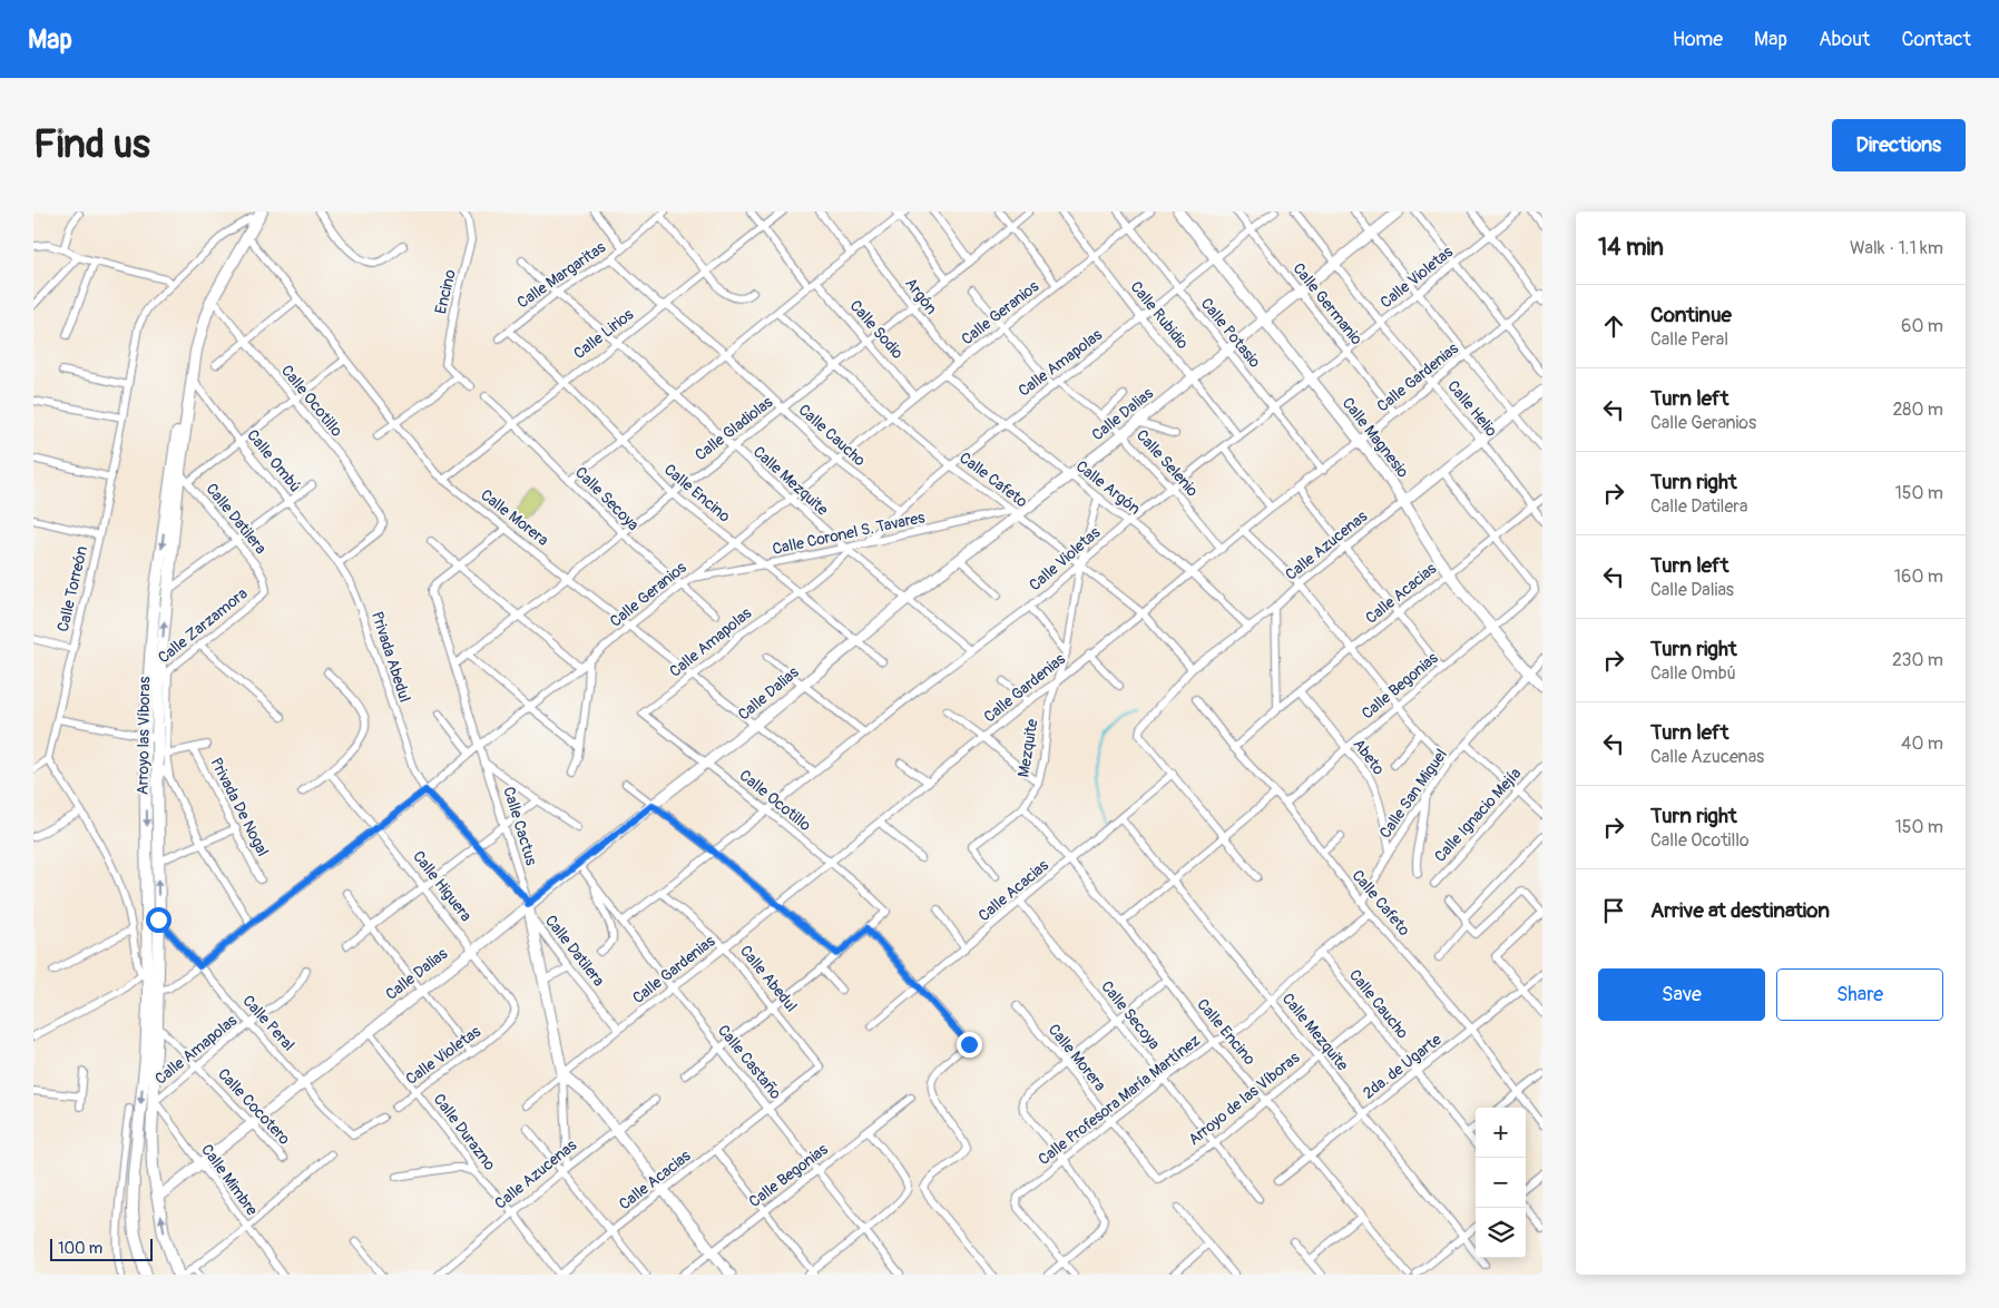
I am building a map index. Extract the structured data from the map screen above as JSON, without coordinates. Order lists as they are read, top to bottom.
{
  "streets": {
    "main road": ["Arroyo las Víboras"],
    "street": [
      "Calle Margaritas",
      "Calle Violetas",
      "Encino",
      "Argón",
      "Calle Germanio",
      "Calle Geranios",
      "Calle Rubidio",
      "Calle Sodio",
      "Calle Potasio",
      "Calle Lirios",
      "Calle Amapolas",
      "Calle Gardenias",
      "Calle Ocotillo",
      "Calle Helio",
      "Calle Dalias",
      "Calle Gladiolas",
      "Calle Caucho",
      "Calle Magnesio",
      "Calle Ombú",
      "Calle Selenio",
      "Calle Cafeto",
      "Calle Mezquite",
      "Calle Argón",
      "Calle Encino",
      "Calle Secoya",
      "Calle Morera",
      "Calle Datilera",
      "Calle Coronel S. Tavares",
      "Calle Azucenas",
      "Calle Torreón",
      "Calle Acacias",
      "Calle Zarzamora",
      "Privada Abedul",
      "Calle Begonias",
      "Mezquite",
      "Abeto",
      "Calle San Miguel",
      "Privada De Nogal",
      "Calle Ignacio Mejía",
      "Calle Cactus",
      "Calle Higuera",
      "Calle Abedul",
      "Calle Peral",
      "Calle Castaño",
      "2da. de Ugarte",
      "Arroyo de las Víboras",
      "Calle Profesora María Martínez",
      "Calle Cocotero",
      "Calle Durazno",
      "Calle Mimbre"
    ]
  },
  "crossings": [
    ["Calle Margaritas", "Calle Caucho"],
    ["Calle Margaritas", "Calle Mezquite"],
    ["Calle Margaritas", "Calle Encino"],
    ["Calle Violetas", "Calle Germanio"],
    ["Calle Violetas", "Calle Rubidio"],
    ["Calle Violetas", "Calle Potasio"],
    ["Calle Violetas", "Calle Ocotillo"],
    ["Calle Violetas", "Calle Helio"],
    ["Calle Violetas", "Calle Magnesio"],
    ["Calle Violetas", "Calle Selenio"],
    ["Calle Violetas", "Calle Cafeto"],
    ["Calle Violetas", "Calle Mezquite"],
    ["Calle Violetas", "Calle Argón"],
    ["Calle Violetas", "Calle Morera"],
    ["Calle Violetas", "Mezquite"],
    ["Calle Violetas", "Calle Higuera"],
    ["Calle Violetas", "Calle Abedul"],
    ["Calle Violetas", "Calle Castaño"],
    ["Calle Violetas", "Calle Durazno"],
    ["Argón", "Calle Geranios"],
    ["Argón", "Calle Gladiolas"],
    ["Calle Germanio", "Calle Amapolas"],
    ["Calle Germanio", "Calle Gardenias"],
    ["Calle Germanio", "Calle Dalias"],
    ["Calle Geranios", "Calle Rubidio"],
    ["Calle Geranios", "Calle Sodio"],
    ["Calle Geranios", "Calle Potasio"],
    ["Calle Geranios", "Calle Caucho"],
    ["Calle Geranios", "Calle Cafeto"],
    ["Calle Geranios", "Calle Mezquite"],
    ["Calle Geranios", "Calle Argón"],
    ["Calle Geranios", "Calle Encino"],
    ["Calle Geranios", "Calle Secoya"],
    ["Calle Geranios", "Calle Morera"],
    ["Calle Geranios", "Calle Coronel S. Tavares"],
    ["Calle Geranios", "Privada Abedul"],
    ["Calle Geranios", "Arroyo las Víboras"],
    ["Calle Geranios", "Calle Cactus"],
    ["Calle Geranios", "Calle Higuera"],
    ["Calle Geranios", "Calle Peral"],
    ["Calle Rubidio", "Calle Amapolas"],
    ["Calle Rubidio", "Calle Dalias"],
    ["Calle Sodio", "Calle Gladiolas"],
    ["Calle Potasio", "Calle Amapolas"],
    ["Calle Potasio", "Calle Gardenias"],
    ["Calle Potasio", "Calle Dalias"],
    ["Calle Lirios", "Calle Caucho"],
    ["Calle Lirios", "Calle Mezquite"],
    ["Calle Lirios", "Calle Encino"],
    ["Calle Lirios", "Calle Secoya"],
    ["Calle Lirios", "Calle Morera"],
    ["Calle Amapolas", "Calle Ocotillo"],
    ["Calle Amapolas", "Calle Caucho"],
    ["Calle Amapolas", "Calle Magnesio"],
    ["Calle Amapolas", "Calle Selenio"],
    ["Calle Amapolas", "Calle Cafeto"],
    ["Calle Amapolas", "Calle Mezquite"],
    ["Calle Amapolas", "Calle Argón"],
    ["Calle Amapolas", "Calle Encino"],
    ["Calle Amapolas", "Calle Morera"],
    ["Calle Amapolas", "Calle Coronel S. Tavares"],
    ["Calle Amapolas", "Arroyo las Víboras"],
    ["Calle Amapolas", "Calle Peral"],
    ["Calle Amapolas", "Calle Cocotero"],
    ["Calle Amapolas", "Calle Mimbre"],
    ["Calle Gardenias", "Calle Ocotillo"],
    ["Calle Gardenias", "Calle Helio"],
    ["Calle Gardenias", "Calle Magnesio"],
    ["Calle Gardenias", "Calle Selenio"],
    ["Calle Gardenias", "Calle Cafeto"],
    ["Calle Gardenias", "Calle Argón"],
    ["Calle Gardenias", "Calle Datilera"],
    ["Calle Gardenias", "Mezquite"],
    ["Calle Gardenias", "Calle Cactus"],
    ["Calle Gardenias", "Calle Abedul"],
    ["Calle Gardenias", "Calle Castaño"],
    ["Calle Ocotillo", "Calle Dalias"],
    ["Calle Ocotillo", "Calle Ombú"],
    ["Calle Ocotillo", "Privada Abedul"],
    ["Calle Ocotillo", "Arroyo las Víboras"],
    ["Calle Helio", "Calle Dalias"],
    ["Calle Helio", "Calle Azucenas"],
    ["Calle Helio", "Calle Acacias"],
    ["Calle Dalias", "Calle Magnesio"],
    ["Calle Dalias", "Calle Selenio"],
    ["Calle Dalias", "Calle Cafeto"],
    ["Calle Dalias", "Calle Mezquite"],
    ["Calle Dalias", "Calle Argón"],
    ["Calle Dalias", "Calle Encino"],
    ["Calle Dalias", "Calle Morera"],
    ["Calle Dalias", "Calle Coronel S. Tavares"],
    ["Calle Dalias", "Arroyo las Víboras"],
    ["Calle Dalias", "Calle Cactus"],
    ["Calle Dalias", "Calle Higuera"],
    ["Calle Dalias", "Calle Peral"],
    ["Calle Dalias", "Calle Castaño"],
    ["Calle Dalias", "Calle Cocotero"],
    ["Calle Dalias", "Calle Durazno"],
    ["Calle Dalias", "Calle Mimbre"],
    ["Calle Gladiolas", "Calle Caucho"],
    ["Calle Gladiolas", "Calle Cafeto"],
    ["Calle Gladiolas", "Calle Mezquite"],
    ["Calle Gladiolas", "Calle Encino"],
    ["Calle Gladiolas", "Calle Secoya"],
    ["Calle Gladiolas", "Calle Morera"],
    ["Calle Gladiolas", "Calle Cactus"],
    ["Calle Caucho", "2da. de Ugarte"],
    ["Calle Caucho", "Arroyo de las Víboras"],
    ["Calle Caucho", "Calle Profesora María Martínez"],
    ["Calle Magnesio", "Calle Azucenas"],
    ["Calle Magnesio", "Calle Acacias"],
    ["Calle Magnesio", "Calle Begonias"],
    ["Calle Magnesio", "Calle San Miguel"],
    ["Calle Ombú", "Privada Abedul"],
    ["Calle Ombú", "Arroyo las Víboras"],
    ["Calle Cafeto", "Calle Coronel S. Tavares"],
    ["Calle Cafeto", "Calle Azucenas"],
    ["Calle Cafeto", "Calle Acacias"],
    ["Calle Cafeto", "Calle Begonias"],
    ["Calle Cafeto", "Mezquite"],
    ["Calle Cafeto", "Calle San Miguel"],
    ["Calle Cafeto", "2da. de Ugarte"],
    ["Calle Cafeto", "Calle Profesora María Martínez"],
    ["Calle Mezquite", "Calle Coronel S. Tavares"],
    ["Calle Mezquite", "Calle Acacias"],
    ["Calle Mezquite", "2da. de Ugarte"],
    ["Calle Mezquite", "Arroyo de las Víboras"],
    ["Calle Mezquite", "Calle Profesora María Martínez"],
    ["Calle Argón", "Calle Azucenas"],
    ["Calle Argón", "Mezquite"],
    ["Calle Encino", "Calle Coronel S. Tavares"],
    ["Calle Encino", "Calle Acacias"],
    ["Calle Encino", "Mezquite"],
    ["Calle Encino", "2da. de Ugarte"],
    ["Calle Encino", "Arroyo de las Víboras"],
    ["Calle Encino", "Calle Profesora María Martínez"],
    ["Calle Secoya", "Calle Acacias"],
    ["Calle Secoya", "Arroyo de las Víboras"],
    ["Calle Secoya", "Calle Profesora María Martínez"],
    ["Calle Morera", "Arroyo las Víboras"],
    ["Calle Morera", "Arroyo de las Víboras"],
    ["Calle Morera", "Calle Profesora María Martínez"],
    ["Calle Datilera", "Calle Zarzamora"],
    ["Calle Datilera", "Arroyo las Víboras"],
    ["Calle Datilera", "Calle Cactus"],
    ["Calle Azucenas", "Calle Acacias"],
    ["Calle Azucenas", "Calle Durazno"],
    ["Calle Torreón", "Arroyo las Víboras"],
    ["Calle Acacias", "Calle Begonias"],
    ["Calle Acacias", "Abeto"],
    ["Calle Acacias", "Calle Abedul"],
    ["Calle Acacias", "Calle Castaño"],
    ["Calle Acacias", "Calle Durazno"],
    ["Calle Zarzamora", "Arroyo las Víboras"],
    ["Calle Begonias", "Abeto"],
    ["Calle Begonias", "Calle Castaño"],
    ["Arroyo las Víboras", "Calle Peral"],
    ["Arroyo las Víboras", "Calle Cocotero"],
    ["Arroyo las Víboras", "Calle Mimbre"],
    ["Abeto", "Calle San Miguel"]
  ],
  "scale_bar": "100 m",
  "page": {
    "header": "Map",
    "nav": [
      "Home",
      "Map",
      "About",
      "Contact"
    ],
    "buttons": [
      "Directions",
      ["Save", "Share"]
    ],
    "title": "Find us",
    "heading": ["14 min", "Walk · 1.1 km"],
    "list": [
      ["Continue", "Calle Peral", "60 m"],
      ["Turn left", "Calle Geranios", "280 m"],
      ["Turn right", "Calle Datilera", "150 m"],
      ["Turn left", "Calle Dalias", "160 m"],
      ["Turn right", "Calle Ombú", "230 m"],
      ["Turn left", "Calle Azucenas", "40 m"],
      ["Turn right", "Calle Ocotillo", "150 m"],
      "Arrive at destination"
    ],
    "map_buttons": ["+", "−"],
    "scale": "100 m"
  }
}
